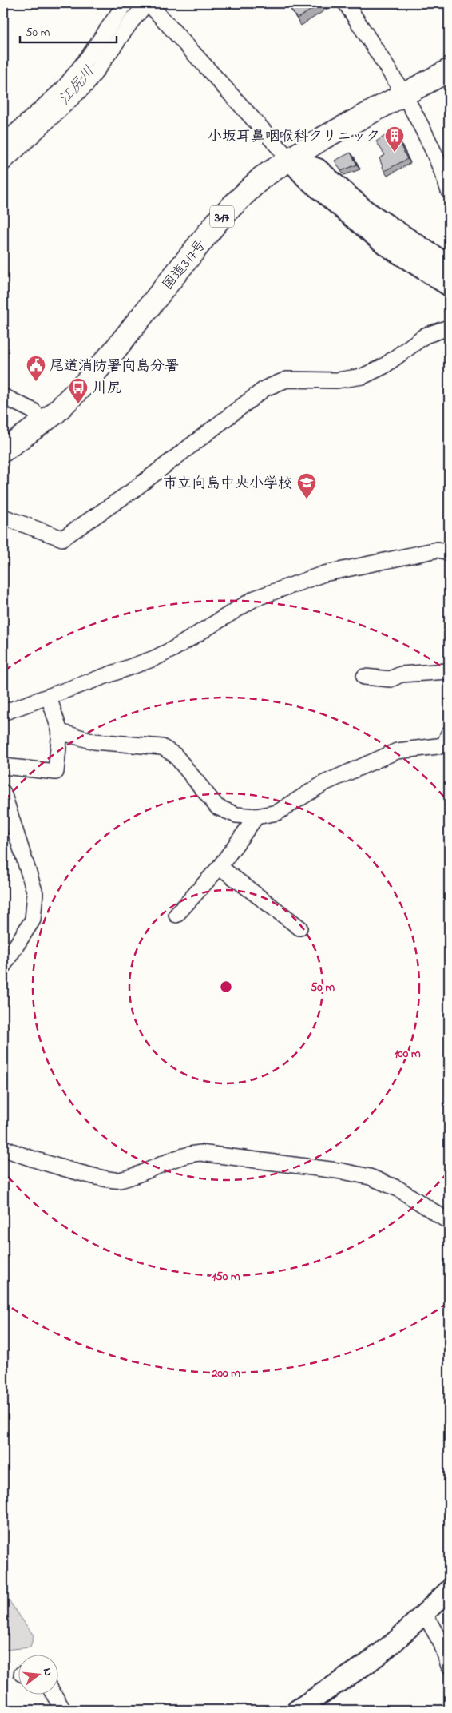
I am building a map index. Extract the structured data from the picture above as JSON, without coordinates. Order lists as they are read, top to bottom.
{
  "streets": {
    "highway": ["317", "国道317号"]
  },
  "water": ["江尻川"],
  "places": {
    "building": ["小坂耳鼻咽喉科クリニック"],
    "public building": ["尾道消防署向島分署"],
    "bus stop": ["川尻"],
    "school or university": ["市立向島中央小学校"]
  },
  "scale_bar": "50 m",
  "north": "right",
  "rings": [
    "50 m",
    "100 m",
    "150 m",
    "200 m"
  ]
}
